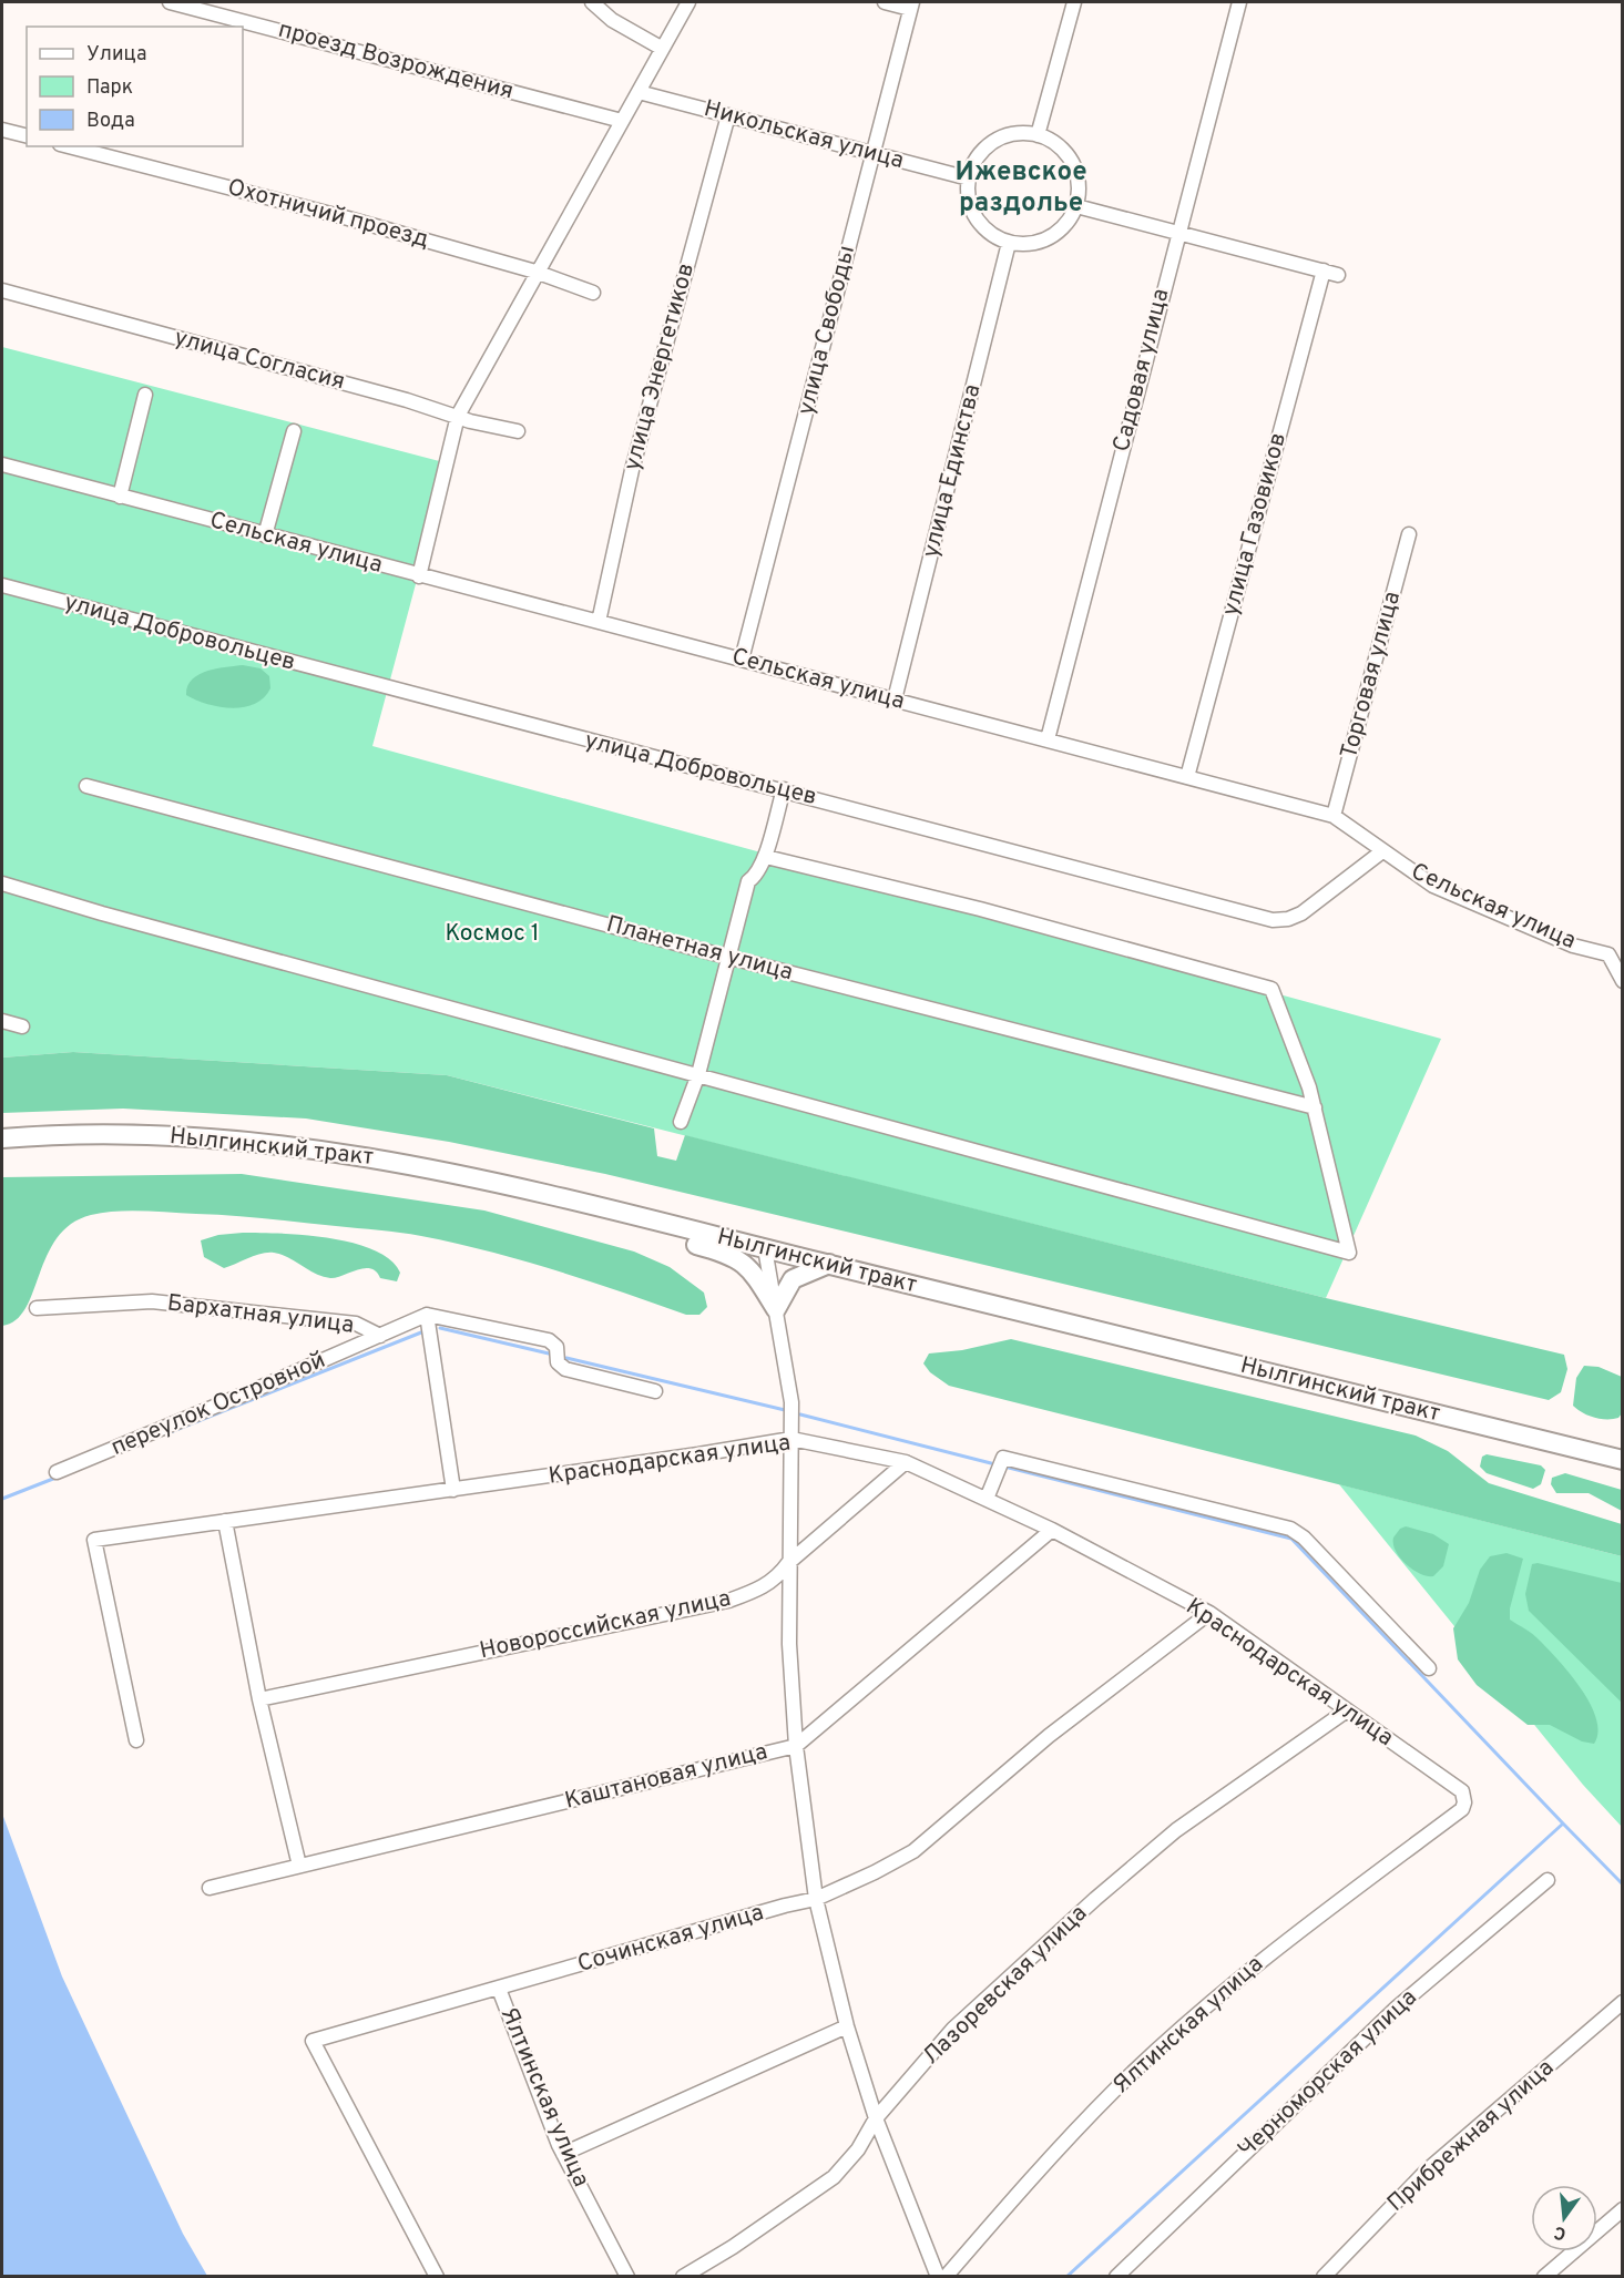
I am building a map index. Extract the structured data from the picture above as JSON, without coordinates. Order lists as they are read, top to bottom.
{
  "streets": {
    "main road": ["Нылгинский тракт"],
    "street": [
      "проезд Возрождения",
      "Никольская улица",
      "Охотничий проезд",
      "улица Свободы",
      "улица Согласия",
      "улица Энергетиков",
      "Садовая улица",
      "улица Единства",
      "улица Газовиков",
      "Сельская улица",
      "улица Добровольцев",
      "Торговая улица",
      "Планетная улица",
      "Бархатная улица",
      "переулок Островной",
      "Краснодарская улица",
      "Новороссийская улица",
      "Каштановая улица",
      "Сочинская улица",
      "Лазоревская улица",
      "Ялтинская улица",
      "Черноморская улица",
      "Прибрежная улица"
    ]
  },
  "crossings": [
    ["Никольская улица", "улица Свободы"],
    ["Никольская улица", "улица Энергетиков"],
    ["Никольская улица", "улица Единства"],
    ["улица Свободы", "Сельская улица"],
    ["улица Энергетиков", "Сельская улица"],
    ["Садовая улица", "Сельская улица"],
    ["улица Единства", "Сельская улица"],
    ["улица Газовиков", "Сельская улица"],
    ["Сельская улица", "улица Добровольцев"],
    ["Сельская улица", "Торговая улица"],
    ["Бархатная улица", "переулок Островной"],
    ["Краснодарская улица", "Новороссийская улица"],
    ["Краснодарская улица", "Каштановая улица"],
    ["Краснодарская улица", "Сочинская улица"],
    ["Краснодарская улица", "Лазоревская улица"],
    ["Краснодарская улица", "Ялтинская улица"],
    ["Сочинская улица", "Ялтинская улица"]
  ],
  "districts": ["Ижевское раздолье"],
  "parks": ["Космос 1"],
  "legend": ["Улица", "Парк", "Вода"],
  "north": "bottom"
}
